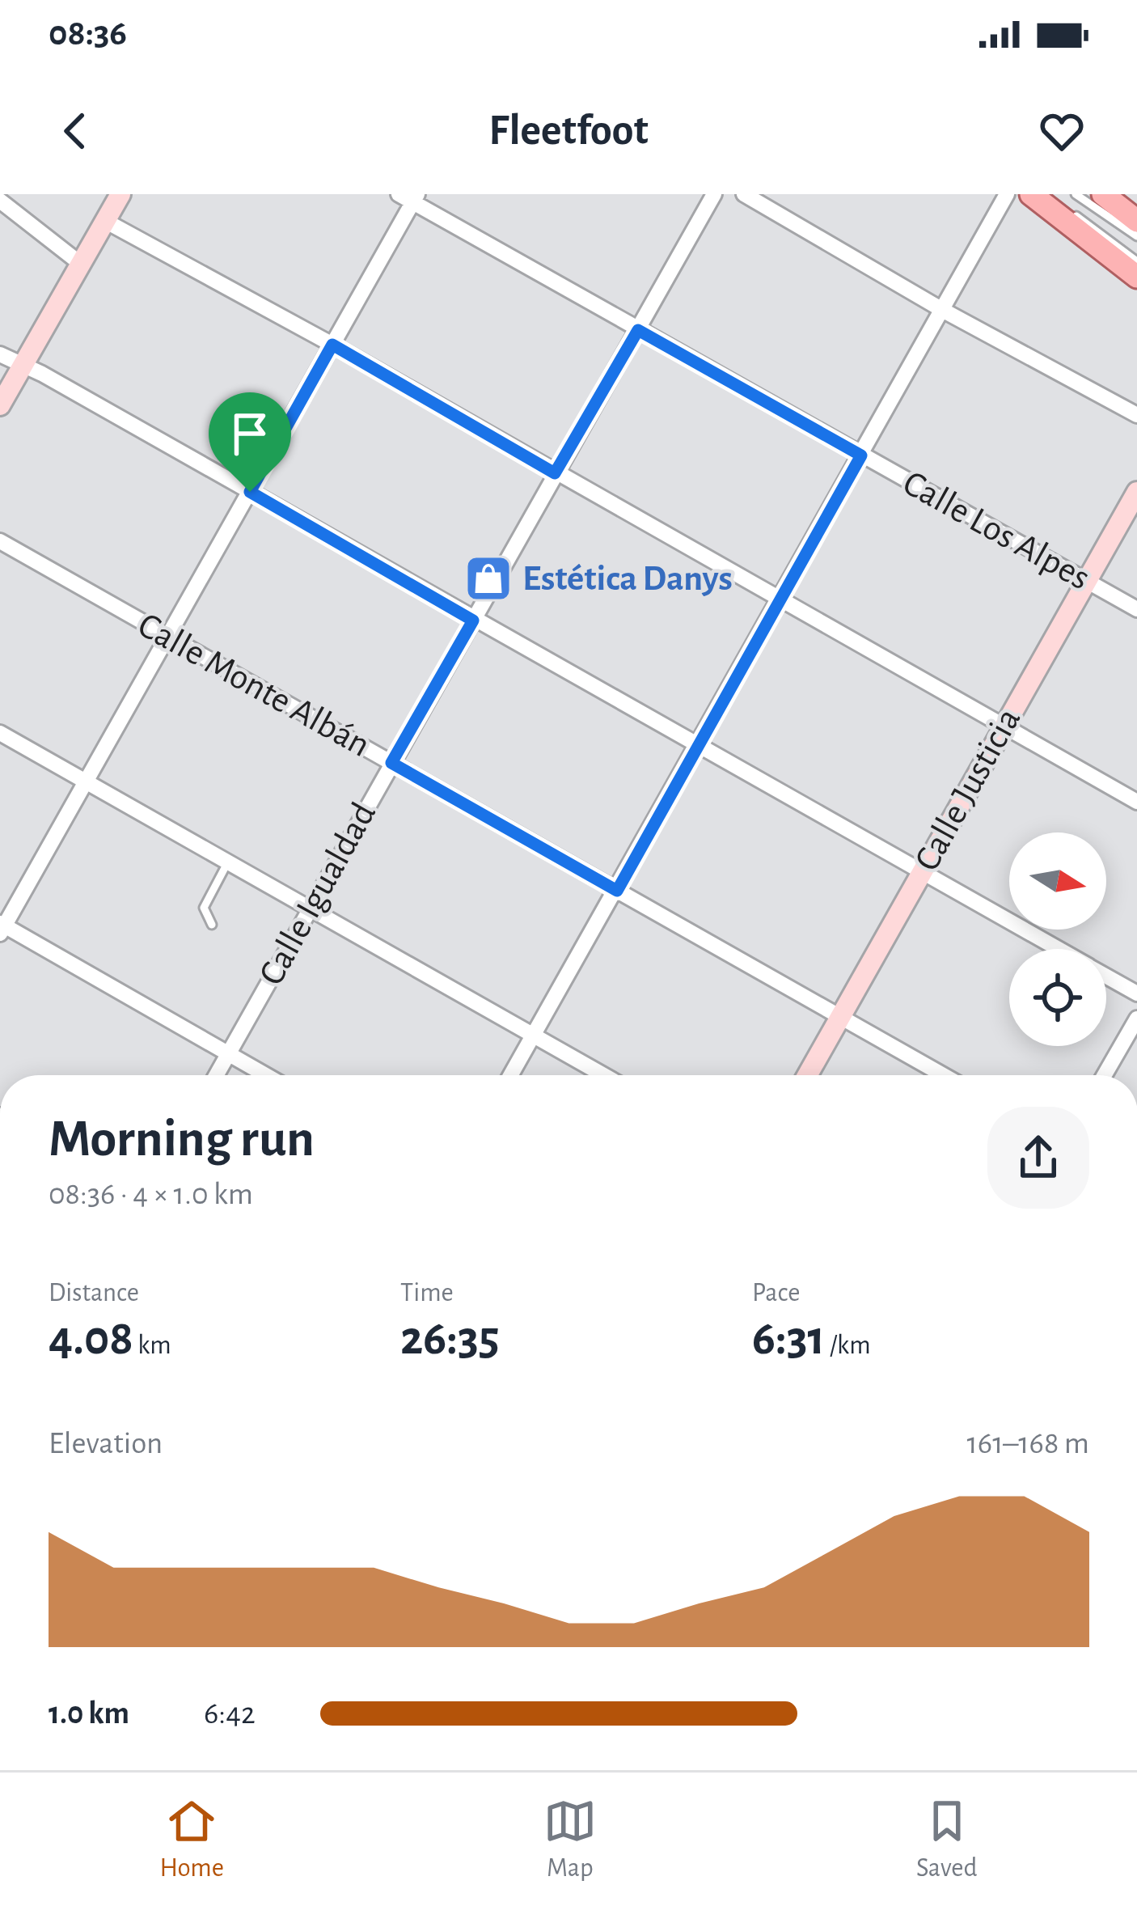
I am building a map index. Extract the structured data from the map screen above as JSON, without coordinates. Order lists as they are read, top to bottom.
{
  "streets": {
    "street": [
      "Calle Los Alpes",
      "Calle Monte Albán",
      "Calle Justicia",
      "Calle Igualdad"
    ]
  },
  "crossings": [
    ["Calle Los Alpes", "Calle Justicia"],
    ["Calle Los Alpes", "Calle Igualdad"],
    ["Calle Monte Albán", "Calle Justicia"],
    ["Calle Monte Albán", "Calle Igualdad"]
  ],
  "places": {
    "shop": ["Estética Danys"]
  },
  "north": "right",
  "page": {
    "status": "08:36",
    "header": "Fleetfoot",
    "heading": ["Morning run", "08:36 · 4 × 1.0 km"],
    "stats": [
      ["Distance", "4.08 km"],
      ["Time", "26:35"],
      ["Pace", "6:31 /km"]
    ],
    "chart": ["Elevation", "161–168 m"],
    "list": [
      {
        "name": "1.0 km",
        "note": "6:42"
      }
    ],
    "tabs": ["Home", "Map", "Saved"]
  }
}
